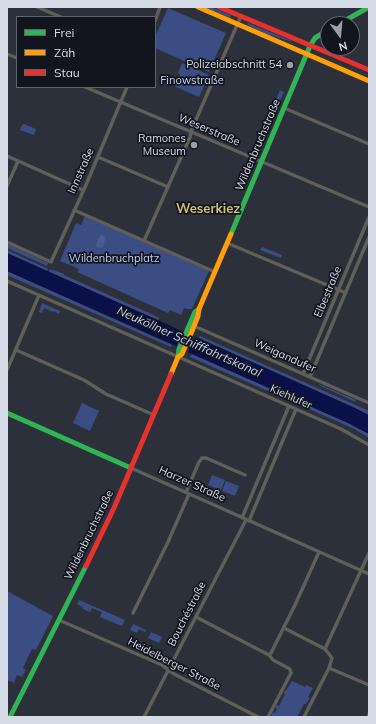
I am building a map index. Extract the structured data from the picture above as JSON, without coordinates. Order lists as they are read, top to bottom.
{
  "streets": {
    "street": [
      "Weserstraße",
      "Wildenbruchstraße",
      "Innstraße",
      "Elbestraße",
      "Weigandufer",
      "Kiehlufer",
      "Harzer Straße",
      "Bouchéstraße",
      "Heidelberger Straße"
    ]
  },
  "crossings": [
    ["Weserstraße", "Wildenbruchstraße"],
    ["Weserstraße", "Innstraße"],
    ["Wildenbruchstraße", "Weigandufer"],
    ["Wildenbruchstraße", "Kiehlufer"],
    ["Wildenbruchstraße", "Harzer Straße"],
    ["Wildenbruchstraße", "Heidelberger Straße"],
    ["Elbestraße", "Weigandufer"],
    ["Kiehlufer", "Bouchéstraße"],
    ["Harzer Straße", "Bouchéstraße"],
    ["Bouchéstraße", "Heidelberger Straße"]
  ],
  "districts": ["Weserkiez"],
  "water": ["Neuköllner Schifffahrtskanal"],
  "parks": ["Finowstraße", "Wildenbruchplatz"],
  "places": ["Polizeiabschnitt 54", "Ramones Museum"],
  "legend": ["Frei", "Zäh", "Stau"],
  "north": "bottom"
}
